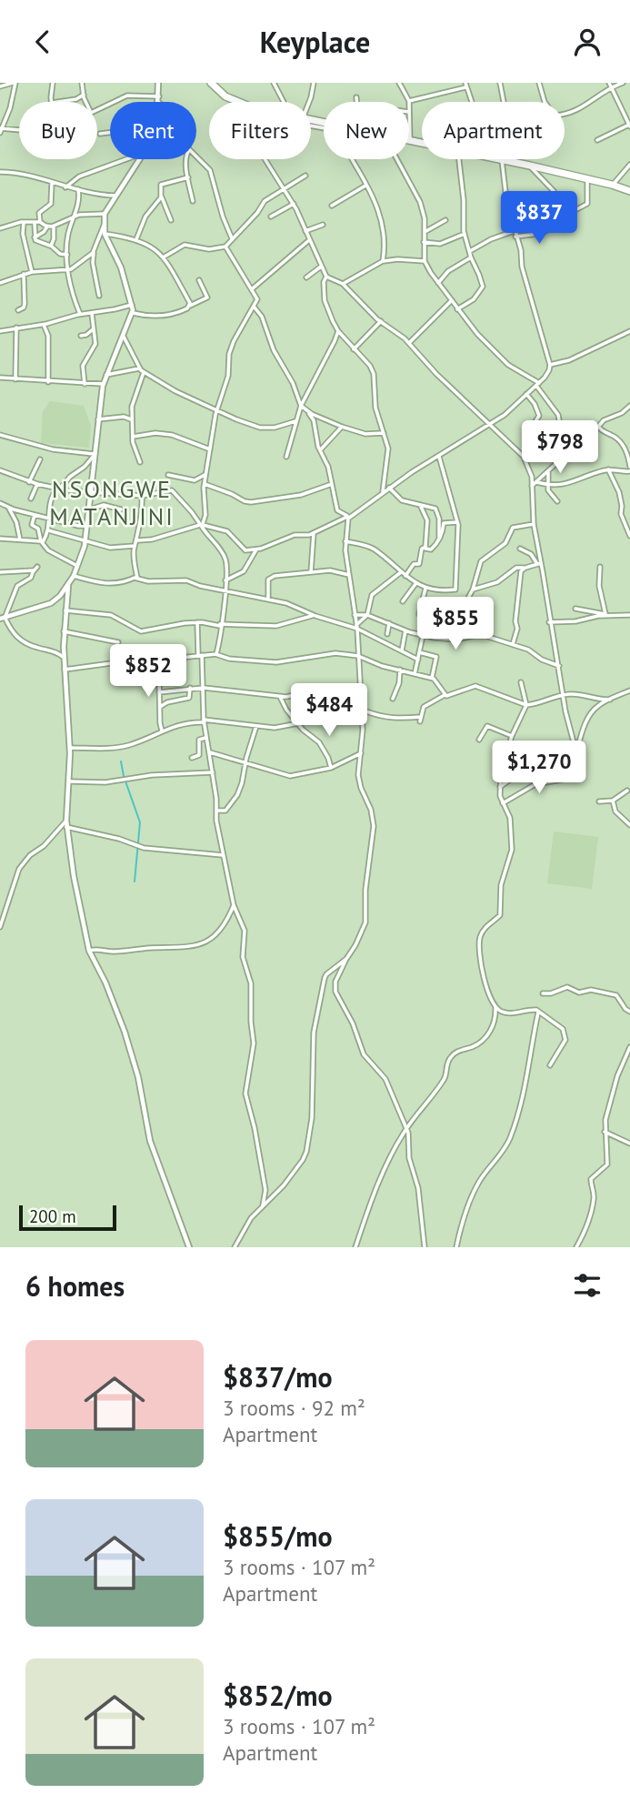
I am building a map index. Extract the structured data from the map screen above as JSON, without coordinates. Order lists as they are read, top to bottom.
{
  "districts": ["NSONGWE MATANJINI"],
  "scale_bar": "200 m",
  "page": {
    "header": "Keyplace",
    "chip": [
      "Buy",
      "Rent",
      "Filters",
      "New",
      "Apartment"
    ],
    "price": [
      "$837",
      "$798",
      "$855",
      "$852",
      "$484",
      "$1,270"
    ],
    "scale": "200 m",
    "heading": "6 homes",
    "list": [
      {
        "name": "$837/mo",
        "note": "3 rooms · 92 m² · Apartment"
      },
      {
        "name": "$855/mo",
        "note": "3 rooms · 107 m² · Apartment"
      },
      {
        "name": "$852/mo",
        "note": "3 rooms · 107 m² · Apartment"
      }
    ]
  }
}
